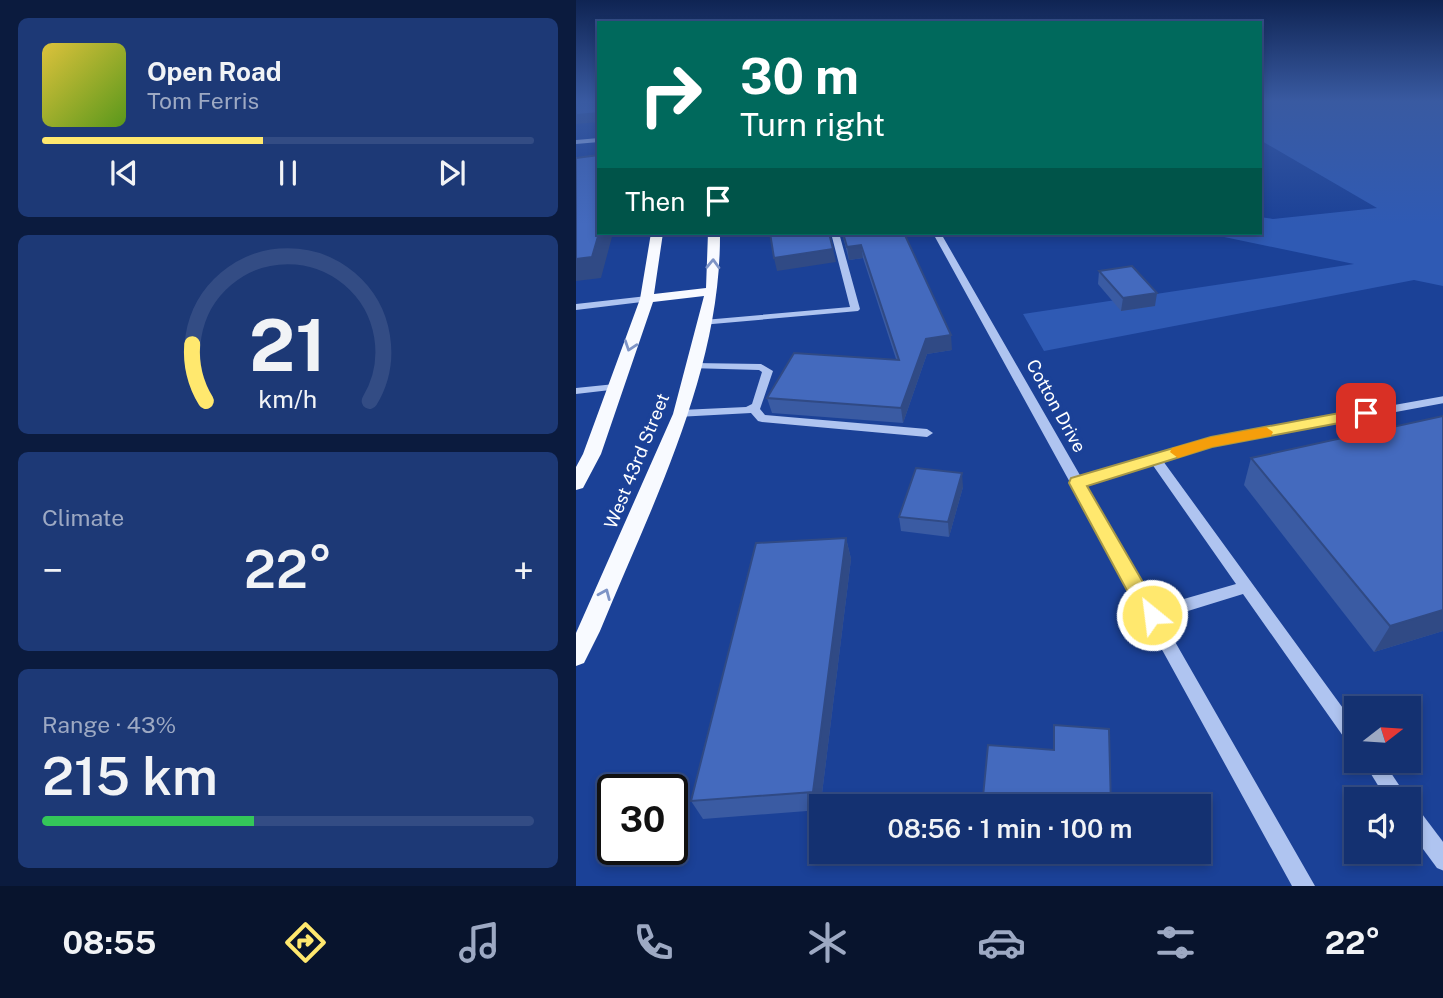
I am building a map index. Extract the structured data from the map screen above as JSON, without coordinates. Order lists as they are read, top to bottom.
{
  "streets": {
    "main road": ["West 43rd Street"],
    "street": ["Cotton Drive"]
  },
  "north": "right",
  "page": {
    "turn": ["30 m", "Turn right"],
    "song": ["Open Road", "Tom Ferris"],
    "then": "Then",
    "tile": [
      "Climate",
      ["Range · 43%", "215 km"]
    ],
    "heat": ["−", "22°", "+"],
    "limit": "30",
    "trip": "08:56 · 1 min · 100 m",
    "tabs": ["08:55", "22°"],
    "gauge": ["21", "km/h"]
  }
}
